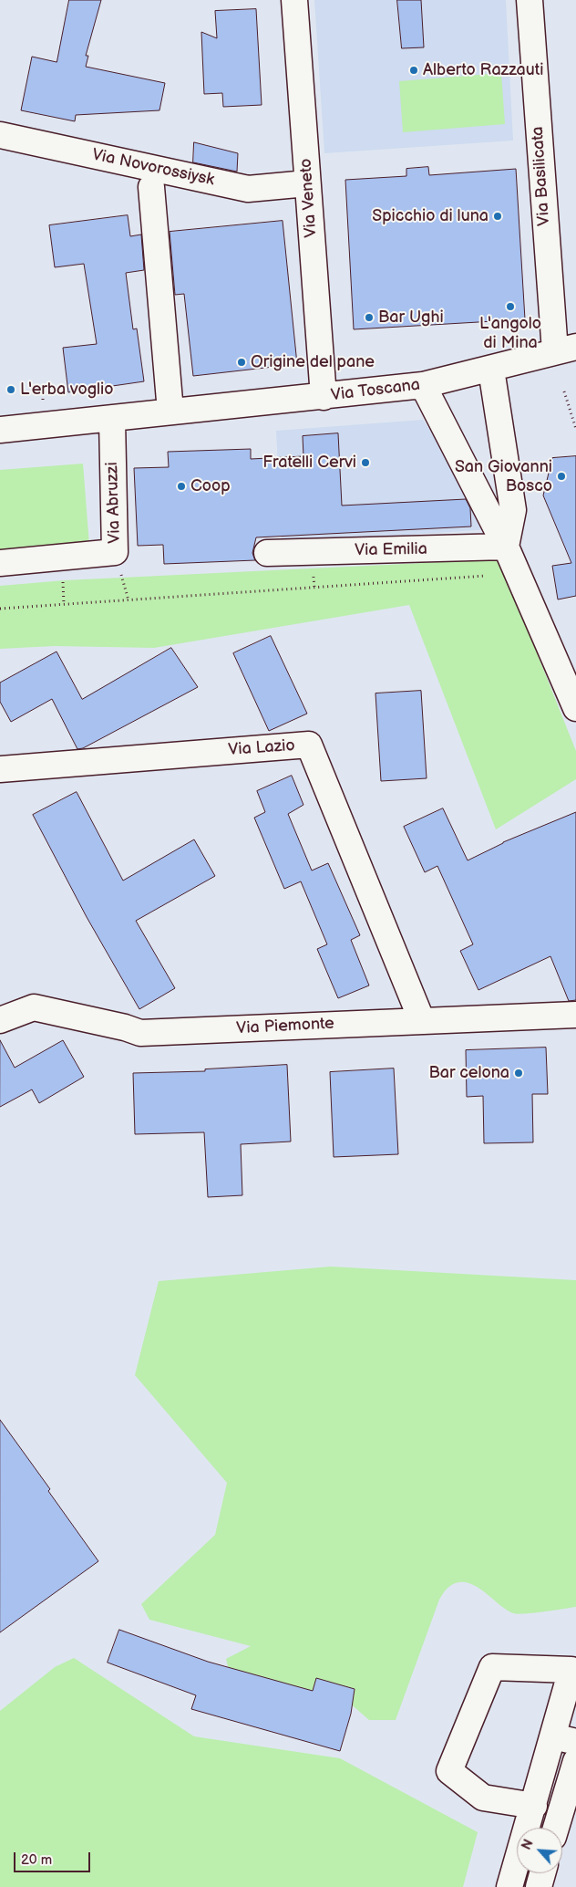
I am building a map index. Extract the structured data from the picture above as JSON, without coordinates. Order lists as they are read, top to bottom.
{
  "streets": {
    "street": [
      "Via Novorossiysk",
      "Via Basilicata",
      "Via Veneto",
      "Via Toscana",
      "Via Abruzzi",
      "Via Emilia",
      "Via Lazio",
      "Via Piemonte"
    ]
  },
  "crossings": [
    ["Via Novorossiysk", "Via Veneto"],
    ["Via Basilicata", "Via Toscana"],
    ["Via Veneto", "Via Toscana"],
    ["Via Toscana", "Via Abruzzi"],
    ["Via Lazio", "Via Piemonte"]
  ],
  "places": [
    "Alberto Razzauti",
    "Spicchio di luna",
    "L'angolo di Mina",
    "Bar Ughi",
    "Origine del pane",
    "L'erba voglio",
    "Fratelli Cervi",
    "San Giovanni Bosco",
    "Coop",
    "Bar celona"
  ],
  "scale_bar": "20 m",
  "north": "top left"
}
